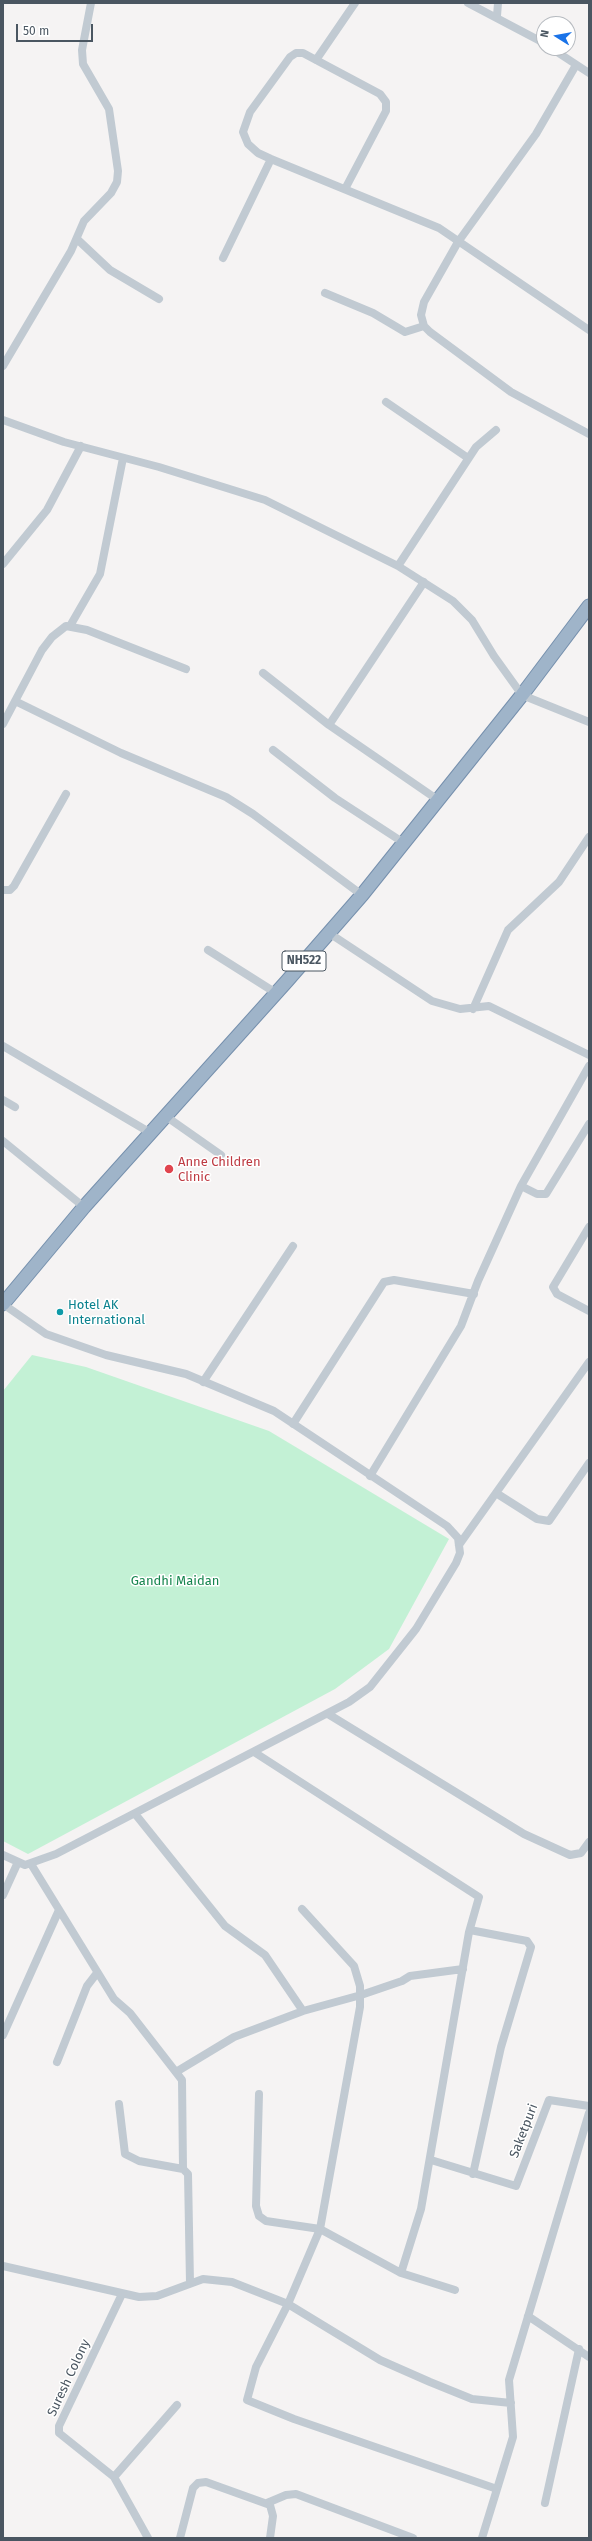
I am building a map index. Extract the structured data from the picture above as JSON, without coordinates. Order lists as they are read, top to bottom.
{
  "streets": {
    "highway": ["NH522"],
    "street": ["Saketpuri", "Suresh Colony"]
  },
  "parks": ["Gandhi Maidan"],
  "places": ["Anne Children Clinic", "Hotel AK International"],
  "scale_bar": "50 m",
  "north": "left"
}
